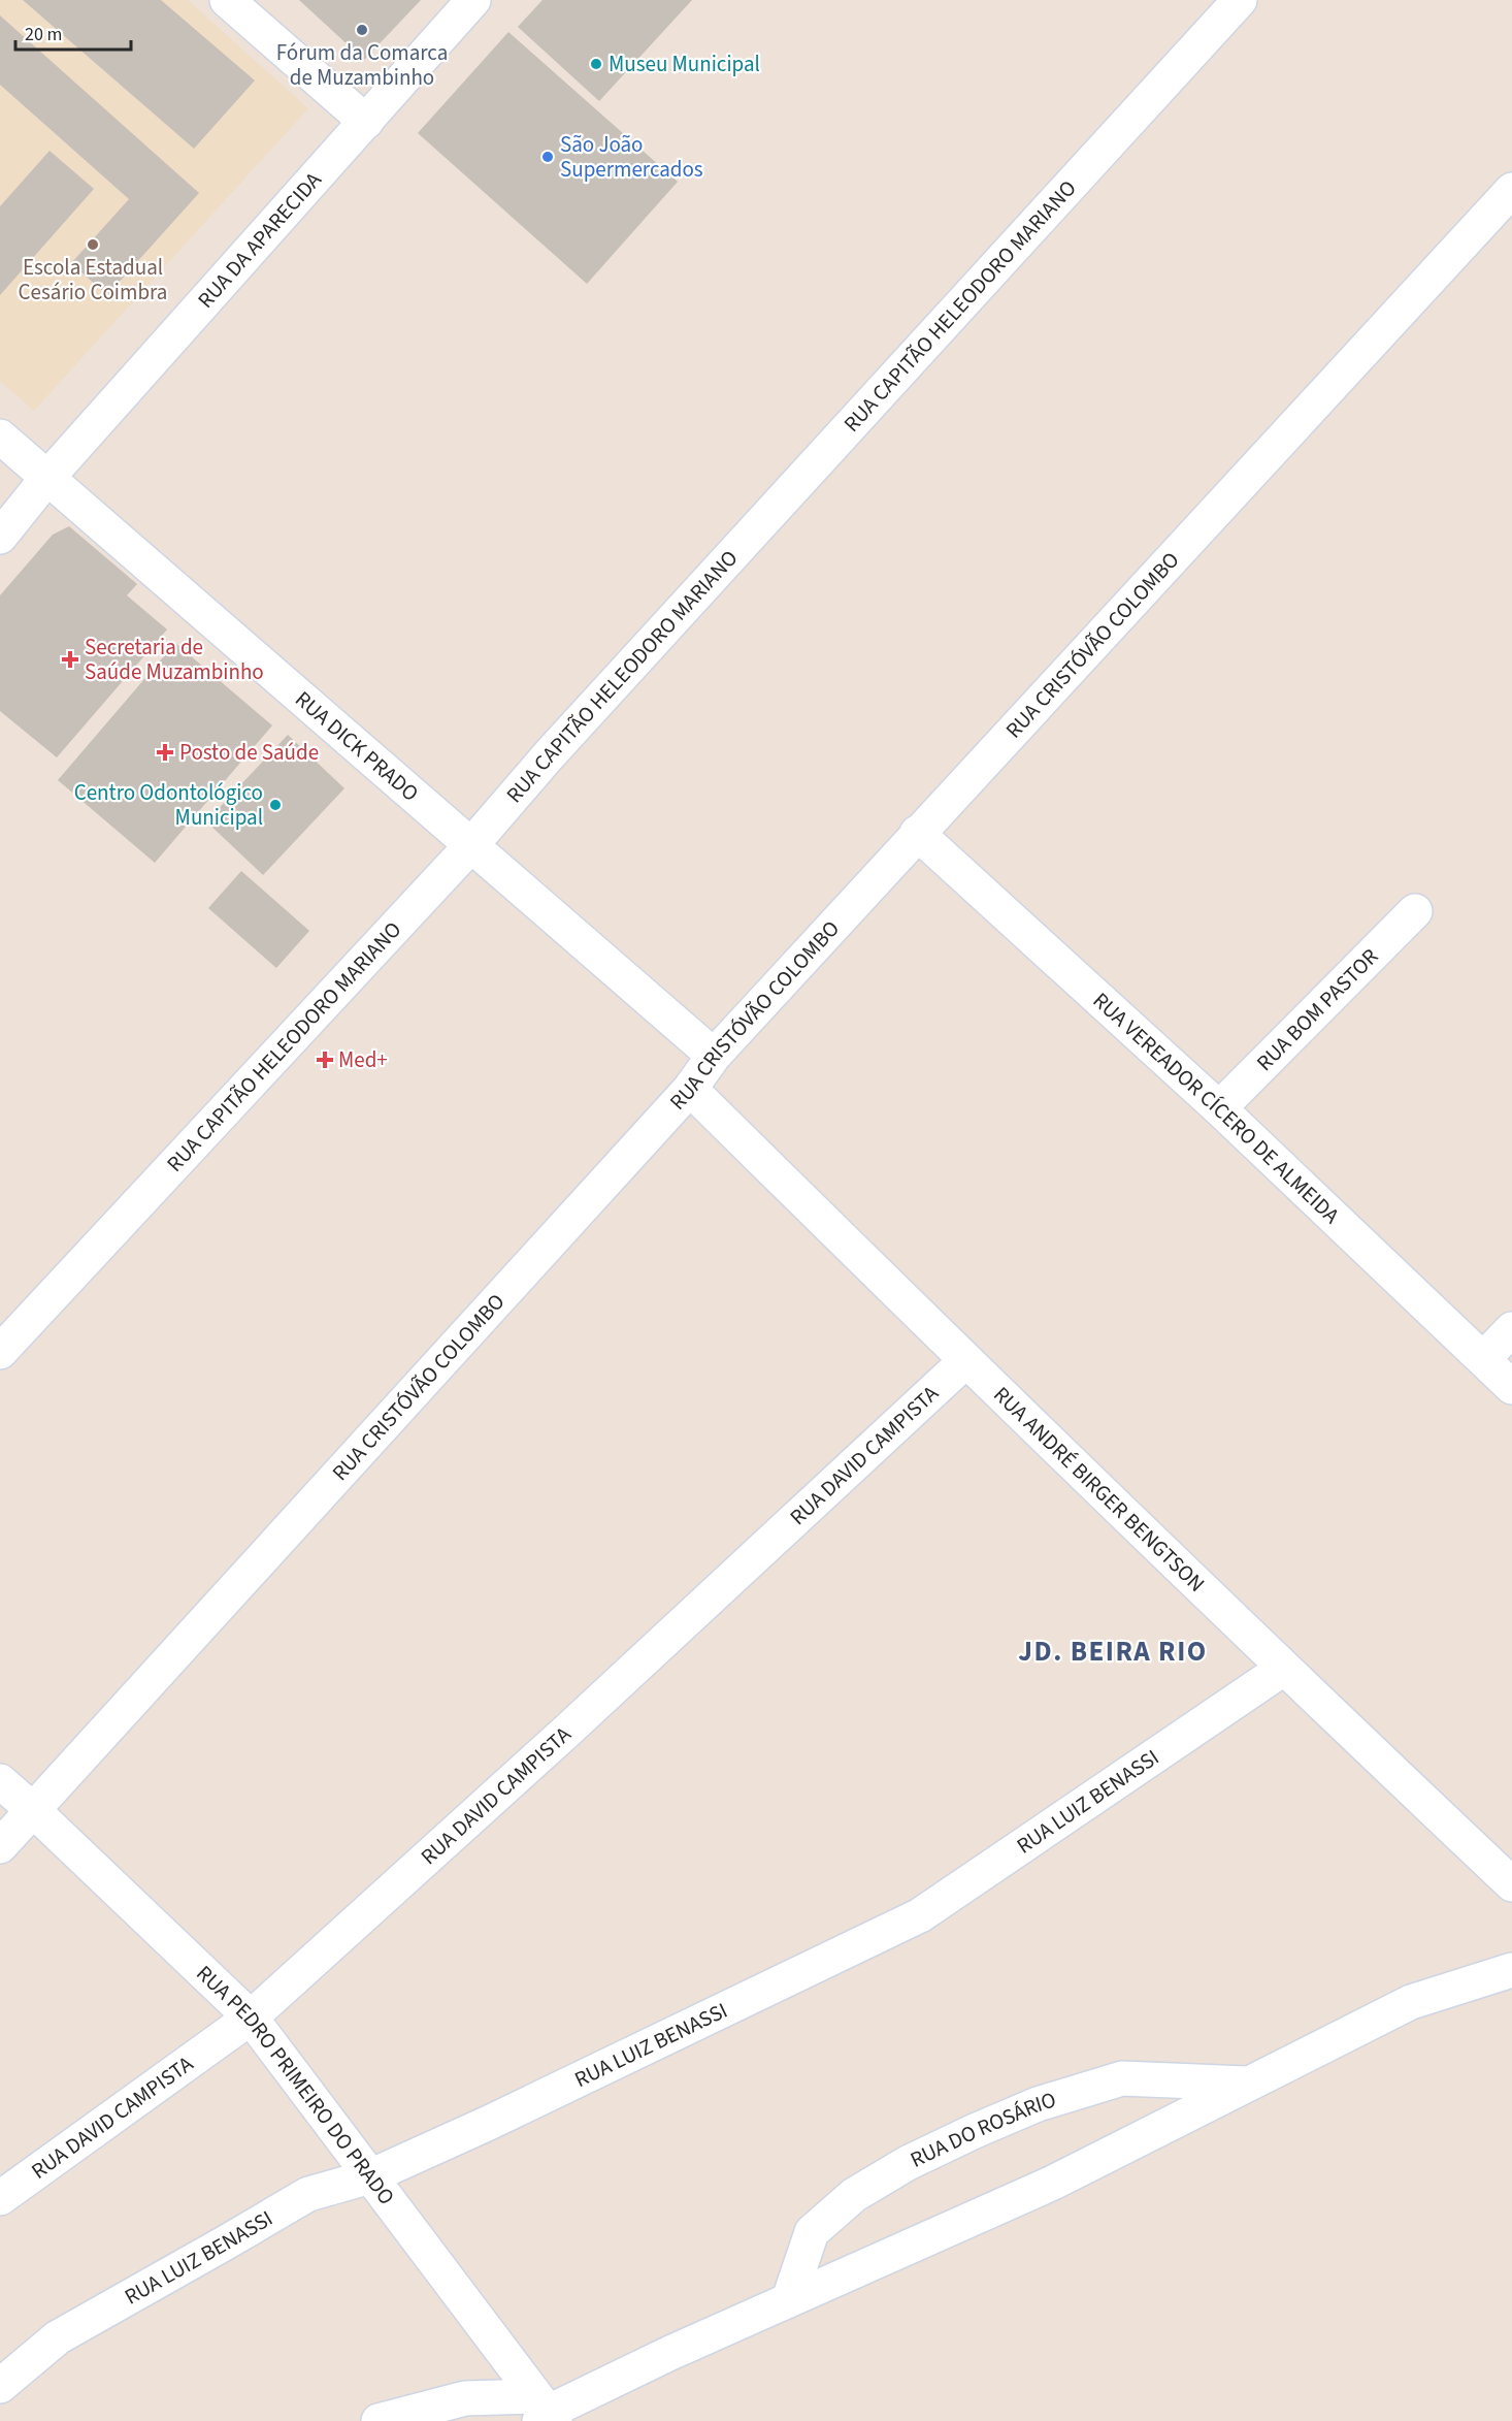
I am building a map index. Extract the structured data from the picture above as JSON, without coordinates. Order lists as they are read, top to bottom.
{
  "streets": {
    "street": [
      "RUA DA APARECIDA",
      "RUA CAPITÃO HELEODORO MARIANO",
      "RUA CRISTÓVÃO COLOMBO",
      "RUA DICK PRADO",
      "RUA BOM PASTOR",
      "RUA VEREADOR CÍCERO DE ALMEIDA",
      "RUA DAVID CAMPISTA",
      "RUA ANDRÉ BIRGER BENGTSON",
      "RUA LUIZ BENASSI",
      "RUA PEDRO PRIMEIRO DO PRADO",
      "RUA DO ROSÁRIO"
    ]
  },
  "crossings": [
    ["RUA DA APARECIDA", "RUA DICK PRADO"],
    ["RUA CAPITÃO HELEODORO MARIANO", "RUA DICK PRADO"],
    ["RUA CRISTÓVÃO COLOMBO", "RUA DICK PRADO"],
    ["RUA CRISTÓVÃO COLOMBO", "RUA VEREADOR CÍCERO DE ALMEIDA"],
    ["RUA CRISTÓVÃO COLOMBO", "RUA ANDRÉ BIRGER BENGTSON"],
    ["RUA CRISTÓVÃO COLOMBO", "RUA PEDRO PRIMEIRO DO PRADO"],
    ["RUA BOM PASTOR", "RUA VEREADOR CÍCERO DE ALMEIDA"],
    ["RUA DAVID CAMPISTA", "RUA ANDRÉ BIRGER BENGTSON"],
    ["RUA DAVID CAMPISTA", "RUA PEDRO PRIMEIRO DO PRADO"],
    ["RUA ANDRÉ BIRGER BENGTSON", "RUA LUIZ BENASSI"],
    ["RUA LUIZ BENASSI", "RUA PEDRO PRIMEIRO DO PRADO"],
    ["RUA PEDRO PRIMEIRO DO PRADO", "RUA DO ROSÁRIO"]
  ],
  "districts": ["JD. BEIRA RIO"],
  "places": {
    "other": [
      "Fórum da Comarca de Muzambinho",
      "Museu Municipal",
      "São João Supermercados",
      "Escola Estadual Cesário Coimbra",
      "Centro Odontológico Municipal"
    ],
    "health": ["Secretaria de Saúde Muzambinho", "Posto de Saúde", "Med+"]
  },
  "scale_bar": "20 m"
}
